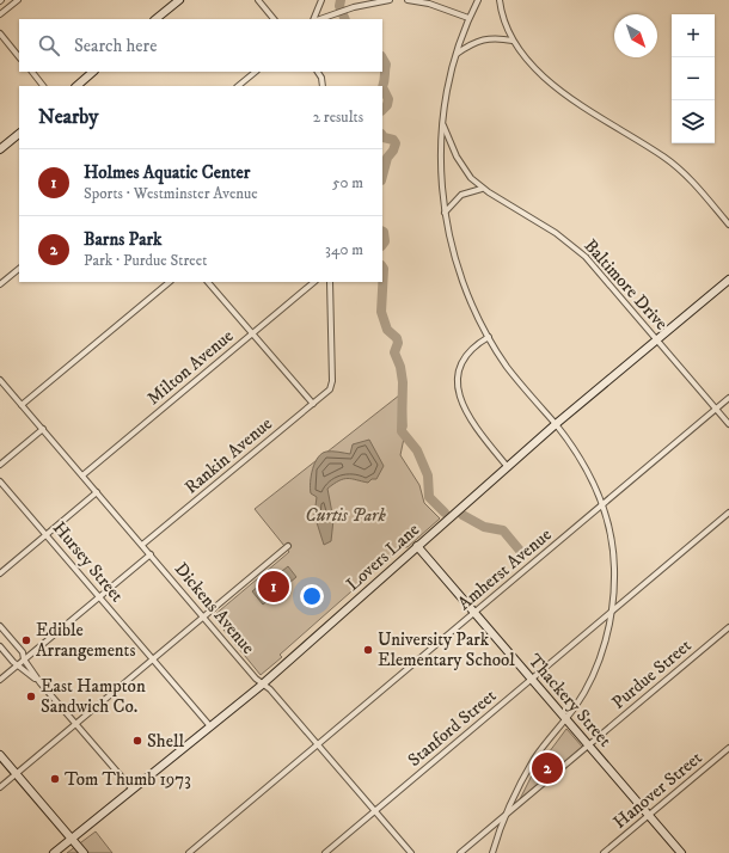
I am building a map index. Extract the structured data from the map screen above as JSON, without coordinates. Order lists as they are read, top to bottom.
{
  "streets": {
    "main road": ["Lovers Lane", "Thackery Street"],
    "street": [
      "Baltimore Drive",
      "Milton Avenue",
      "Rankin Avenue",
      "Hursey Street",
      "Amherst Avenue",
      "Dickens Avenue",
      "Purdue Street",
      "Stanford Street",
      "Hanover Street"
    ]
  },
  "crossings": [
    ["Baltimore Drive", "Lovers Lane"],
    ["Baltimore Drive", "Amherst Avenue"],
    ["Milton Avenue", "Dickens Avenue"],
    ["Rankin Avenue", "Dickens Avenue"],
    ["Lovers Lane", "Hursey Street"],
    ["Lovers Lane", "Dickens Avenue"],
    ["Lovers Lane", "Thackery Street"],
    ["Amherst Avenue", "Dickens Avenue"],
    ["Amherst Avenue", "Thackery Street"],
    ["Dickens Avenue", "Stanford Street"],
    ["Purdue Street", "Thackery Street"],
    ["Thackery Street", "Stanford Street"],
    ["Thackery Street", "Hanover Street"]
  ],
  "parks": ["Curtis Park"],
  "places": [
    "Edible Arrangements",
    "University Park Elementary School",
    "East Hampton Sandwich Co.",
    "Shell",
    "Tom Thumb 1973"
  ],
  "north": "bottom right",
  "page": {
    "map_buttons": ["+", "−"],
    "search": "Search here",
    "heading": ["Nearby", "2 results"],
    "list": [
      {
        "mark": "1",
        "name": "Holmes Aquatic Center",
        "note": "Sports · Westminster Avenue",
        "value": "50 m"
      },
      {
        "mark": "2",
        "name": "Barns Park",
        "note": "Park · Purdue Street",
        "value": "340 m"
      }
    ],
    "pins": ["1", "2"]
  }
}
